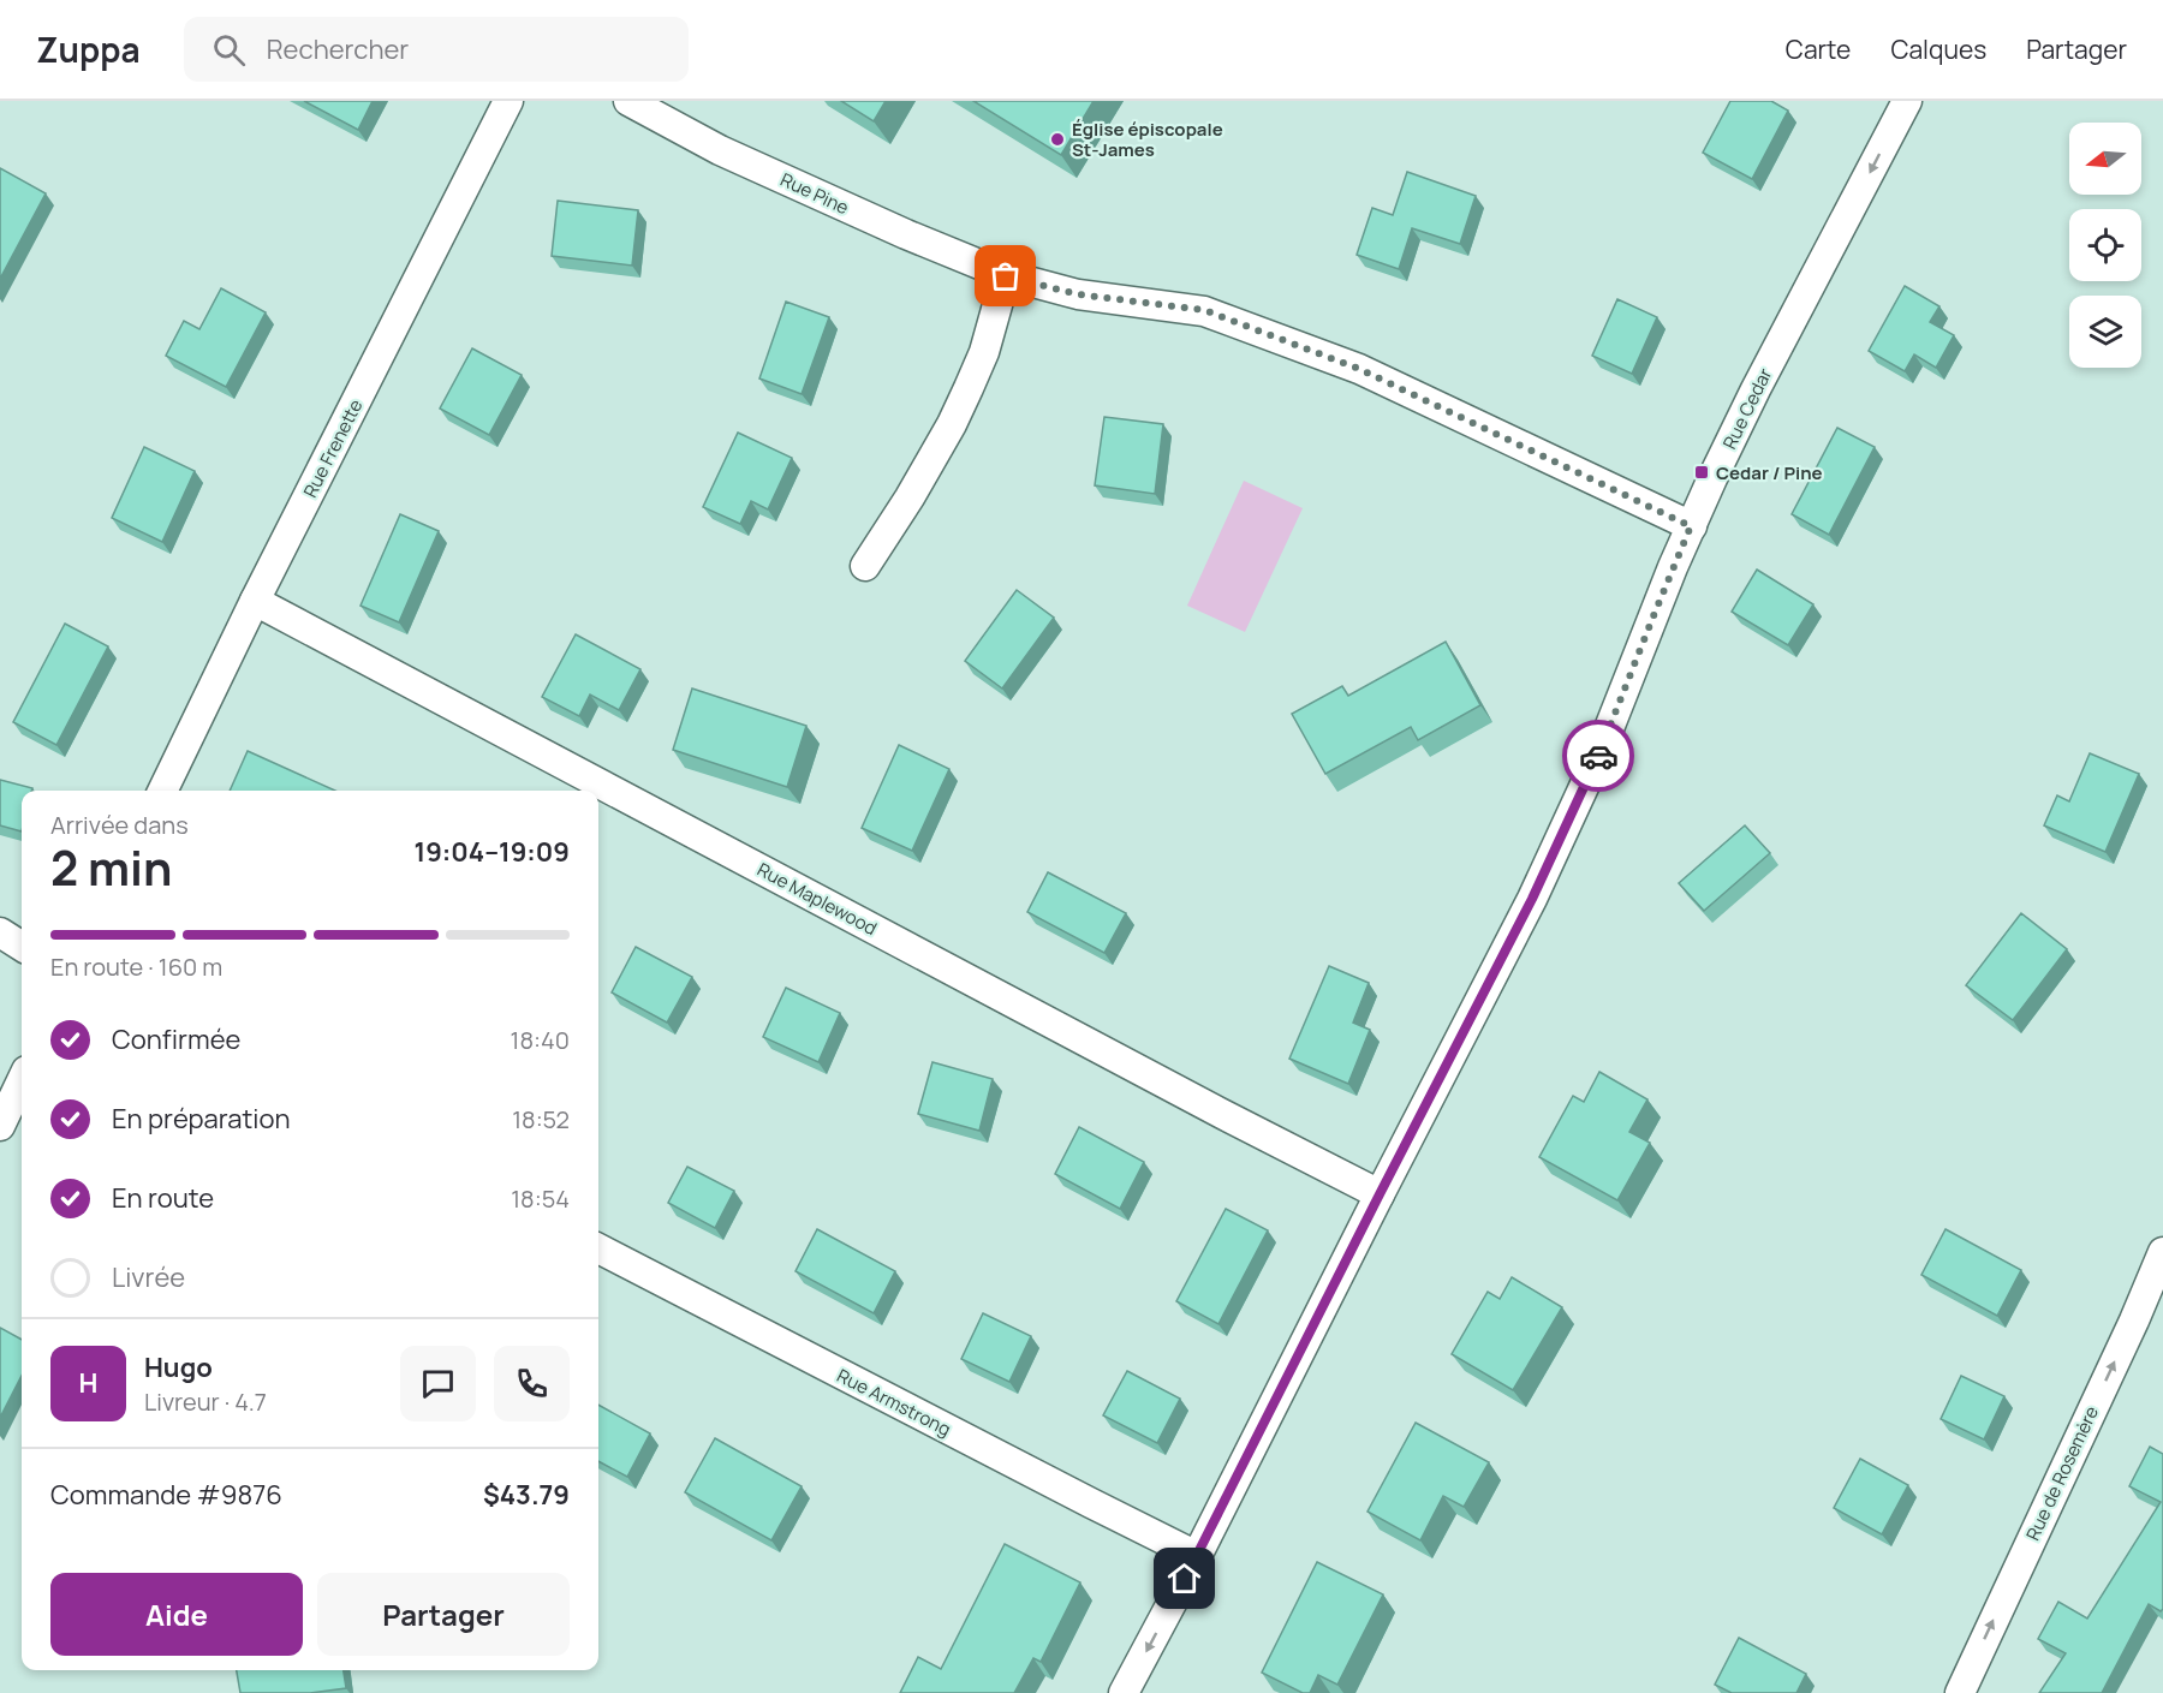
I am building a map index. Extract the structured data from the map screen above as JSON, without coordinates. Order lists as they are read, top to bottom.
{
  "streets": {
    "street": [
      "Rue Pine",
      "Rue Cedar",
      "Rue Frenette",
      "Rue Maplewood",
      "Rue Armstrong",
      "Rue de Rosemère"
    ]
  },
  "crossings": [
    ["Rue Pine", "Rue Cedar"],
    ["Rue Cedar", "Rue Maplewood"],
    ["Rue Cedar", "Rue Armstrong"],
    ["Rue Frenette", "Rue Maplewood"]
  ],
  "one_way": ["Rue Cedar", "Rue de Rosemère"],
  "places": {
    "other": ["Église épiscopale St-James"],
    "transit": ["Cedar / Pine"]
  },
  "north": "left",
  "page": {
    "header": "Zuppa",
    "search": "Rechercher",
    "nav": ["Carte", "Calques", "Partager"],
    "heading": ["2 min", "Arrivée dans", "19:04–19:09"],
    "panel": [
      "Hugo",
      "Livreur · 4.7",
      "Commande #9876",
      "$43.79"
    ],
    "bar": "En route · 160 m",
    "list": [
      ["Confirmée", "18:40"],
      ["En préparation", "18:52"],
      ["En route", "18:54"],
      "Livrée"
    ],
    "round": "H",
    "buttons": ["Aide", "Partager"]
  }
}
